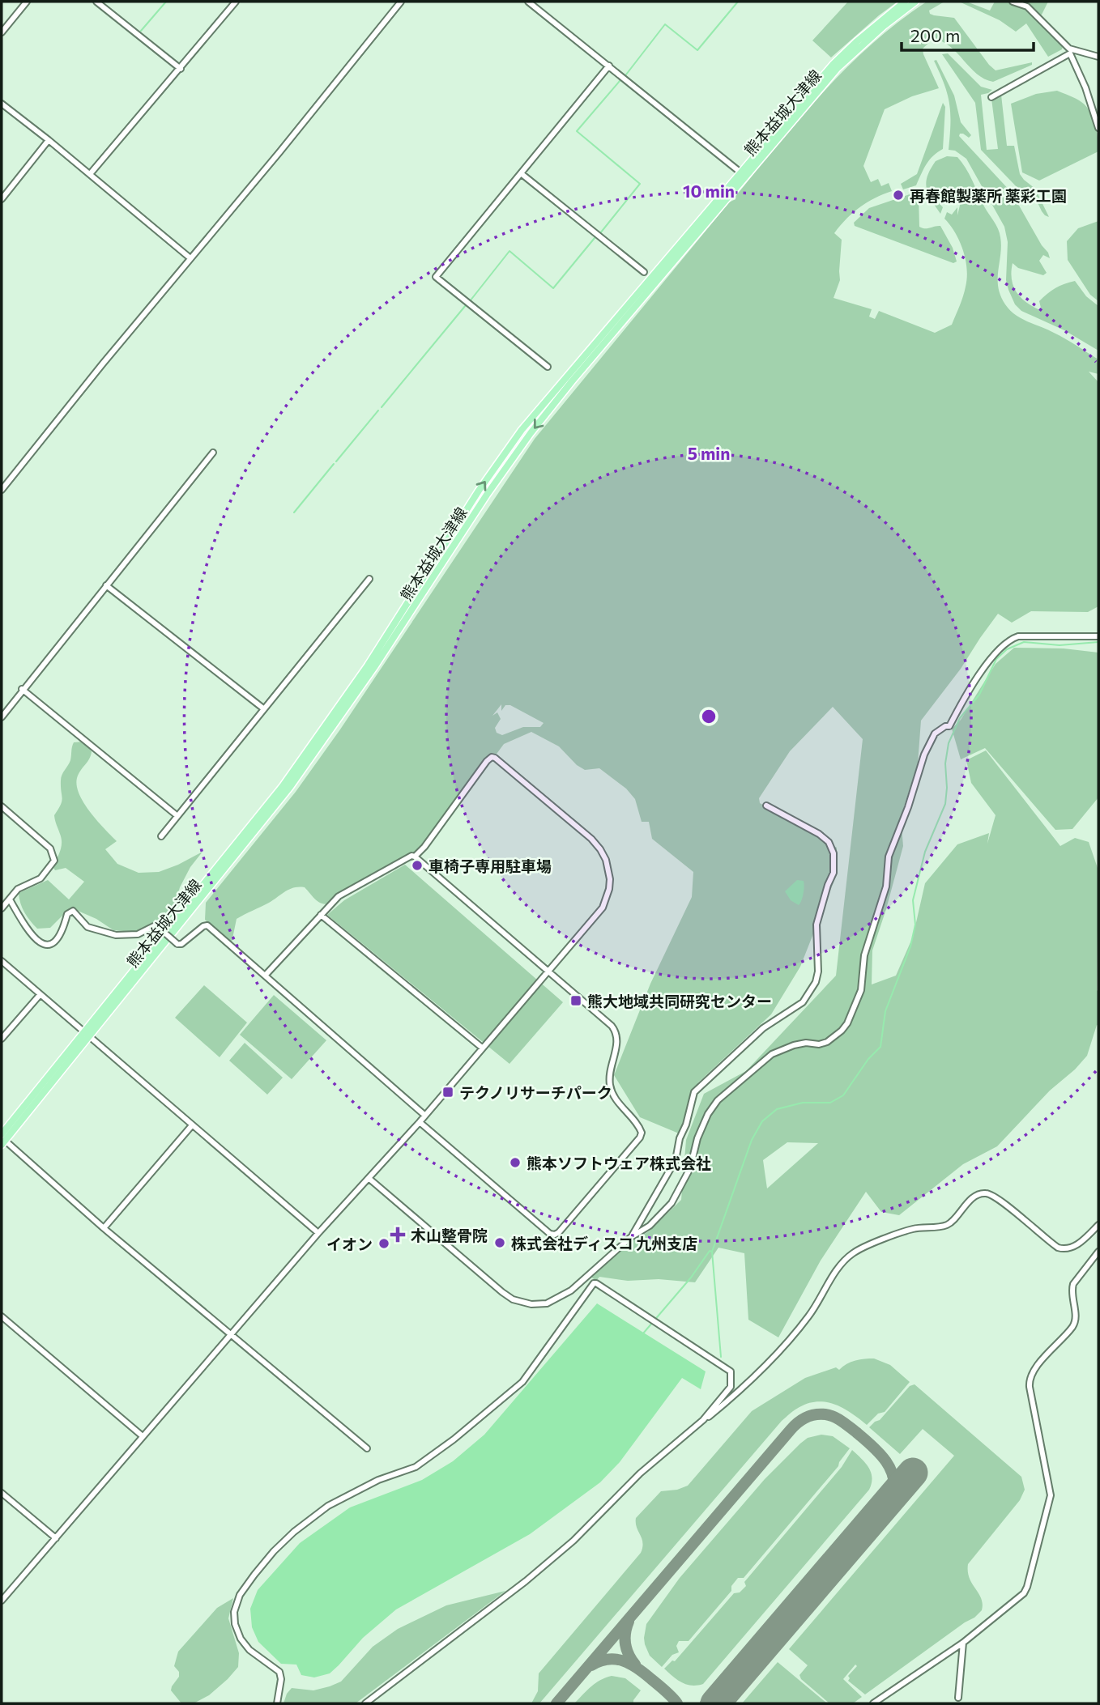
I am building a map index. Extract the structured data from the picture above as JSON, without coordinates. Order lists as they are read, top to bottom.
{
  "streets": {
    "main road": ["熊本益城大津線"]
  },
  "places": {
    "other": [
      "再春館製薬所 薬彩工園",
      "車椅子専用駐車場",
      "熊本ソフトウェア株式会社",
      "株式会社ディスコ 九州支店",
      "イオン"
    ],
    "transit": ["熊大地域共同研究センター", "テクノリサーチパーク"],
    "health": ["木山整骨院"]
  },
  "scale_bar": "200 m",
  "rings": ["10 min", "5 min"]
}
